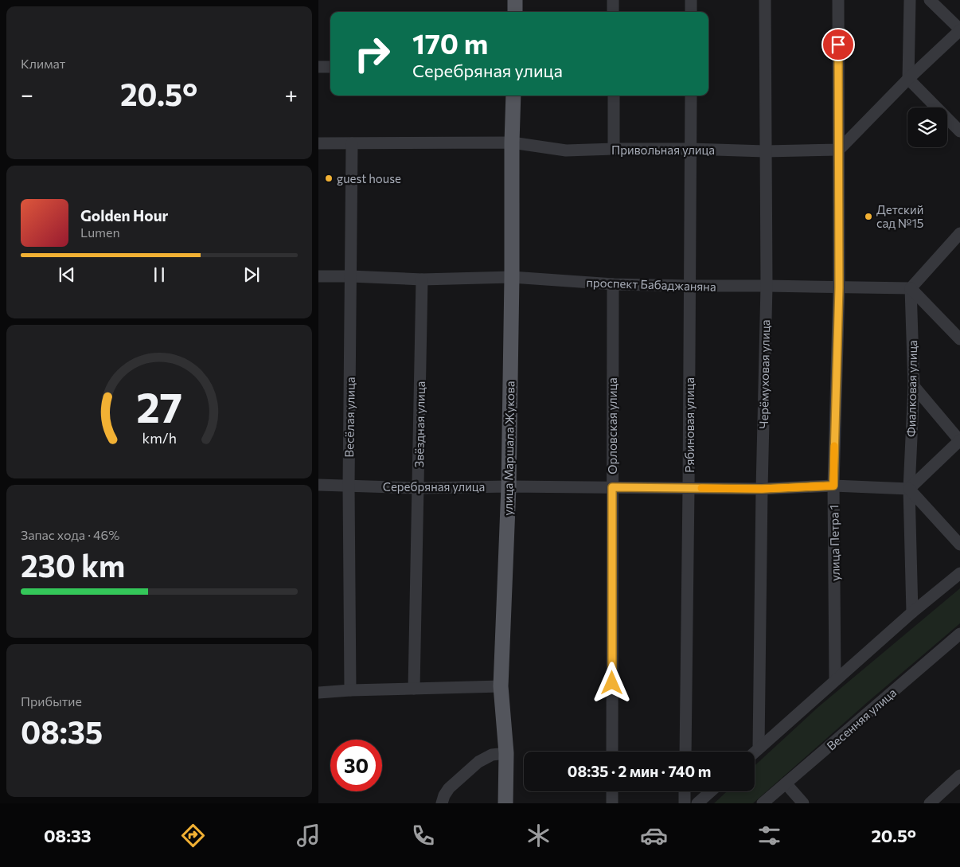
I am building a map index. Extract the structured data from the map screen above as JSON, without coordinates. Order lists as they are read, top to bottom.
{
  "streets": {
    "main road": ["улица Маршала Жукова"],
    "street": [
      "Привольная улица",
      "проспект Бабаджаняна",
      "Черёмуховая улица",
      "Фиалковая улица",
      "Весёлая улица",
      "Звёздная улица",
      "Рябиновая улица",
      "Орловская улица",
      "Серебряная улица",
      "улица Петра 1",
      "Весенняя улица"
    ]
  },
  "crossings": [
    ["Привольная улица", "Черёмуховая улица"],
    ["Привольная улица", "Весёлая улица"],
    ["Привольная улица", "Рябиновая улица"],
    ["Привольная улица", "улица Маршала Жукова"],
    ["Привольная улица", "улица Петра 1"],
    ["проспект Бабаджаняна", "Черёмуховая улица"],
    ["проспект Бабаджаняна", "Фиалковая улица"],
    ["проспект Бабаджаняна", "Весёлая улица"],
    ["проспект Бабаджаняна", "Звёздная улица"],
    ["проспект Бабаджаняна", "Рябиновая улица"],
    ["проспект Бабаджаняна", "Орловская улица"],
    ["проспект Бабаджаняна", "улица Маршала Жукова"],
    ["проспект Бабаджаняна", "улица Петра 1"],
    ["Черёмуховая улица", "Серебряная улица"],
    ["Фиалковая улица", "Серебряная улица"],
    ["Весёлая улица", "Серебряная улица"],
    ["Звёздная улица", "Серебряная улица"],
    ["Рябиновая улица", "Серебряная улица"],
    ["Орловская улица", "Серебряная улица"],
    ["улица Маршала Жукова", "Серебряная улица"],
    ["Серебряная улица", "улица Петра 1"]
  ],
  "places": ["guest house", "Детский сад №15"],
  "page": {
    "tile": [
      "Климат",
      ["Запас хода · 46%", "230 km"],
      ["Прибытие", "08:35"]
    ],
    "turn": ["170 m", "Серебряная улица"],
    "heat": ["−", "20.5°", "+"],
    "song": ["Golden Hour", "Lumen"],
    "limit": "30",
    "trip": "08:35 · 2 мин · 740 m",
    "tabs": ["08:33", "20.5°"],
    "gauge": ["27", "km/h"]
  }
}
